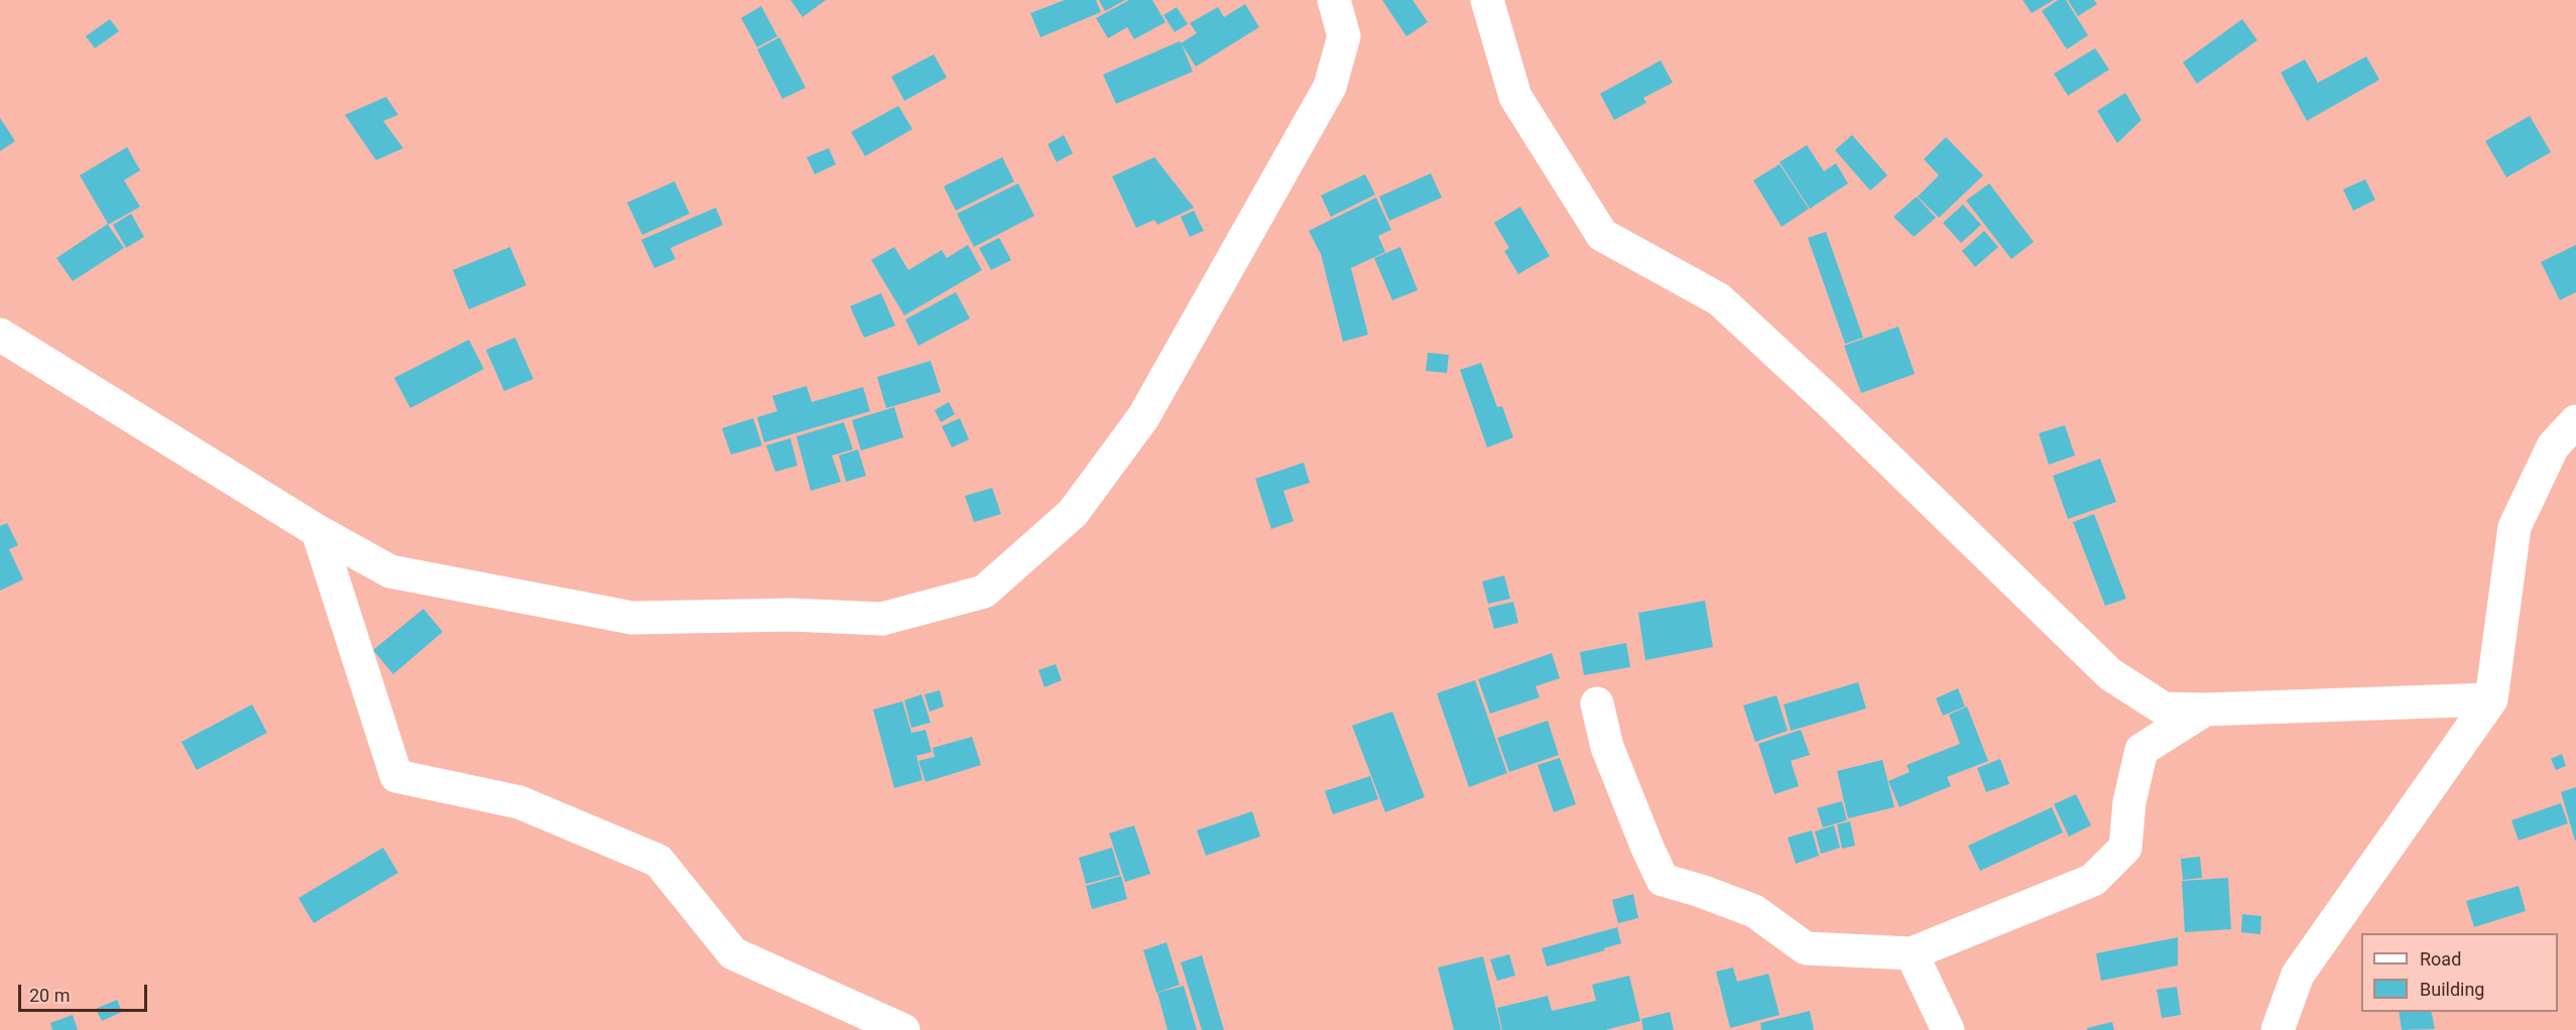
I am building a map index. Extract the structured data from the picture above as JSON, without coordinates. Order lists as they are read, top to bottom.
{
  "legend": ["Road", "Building"],
  "scale_bar": "20 m"
}
